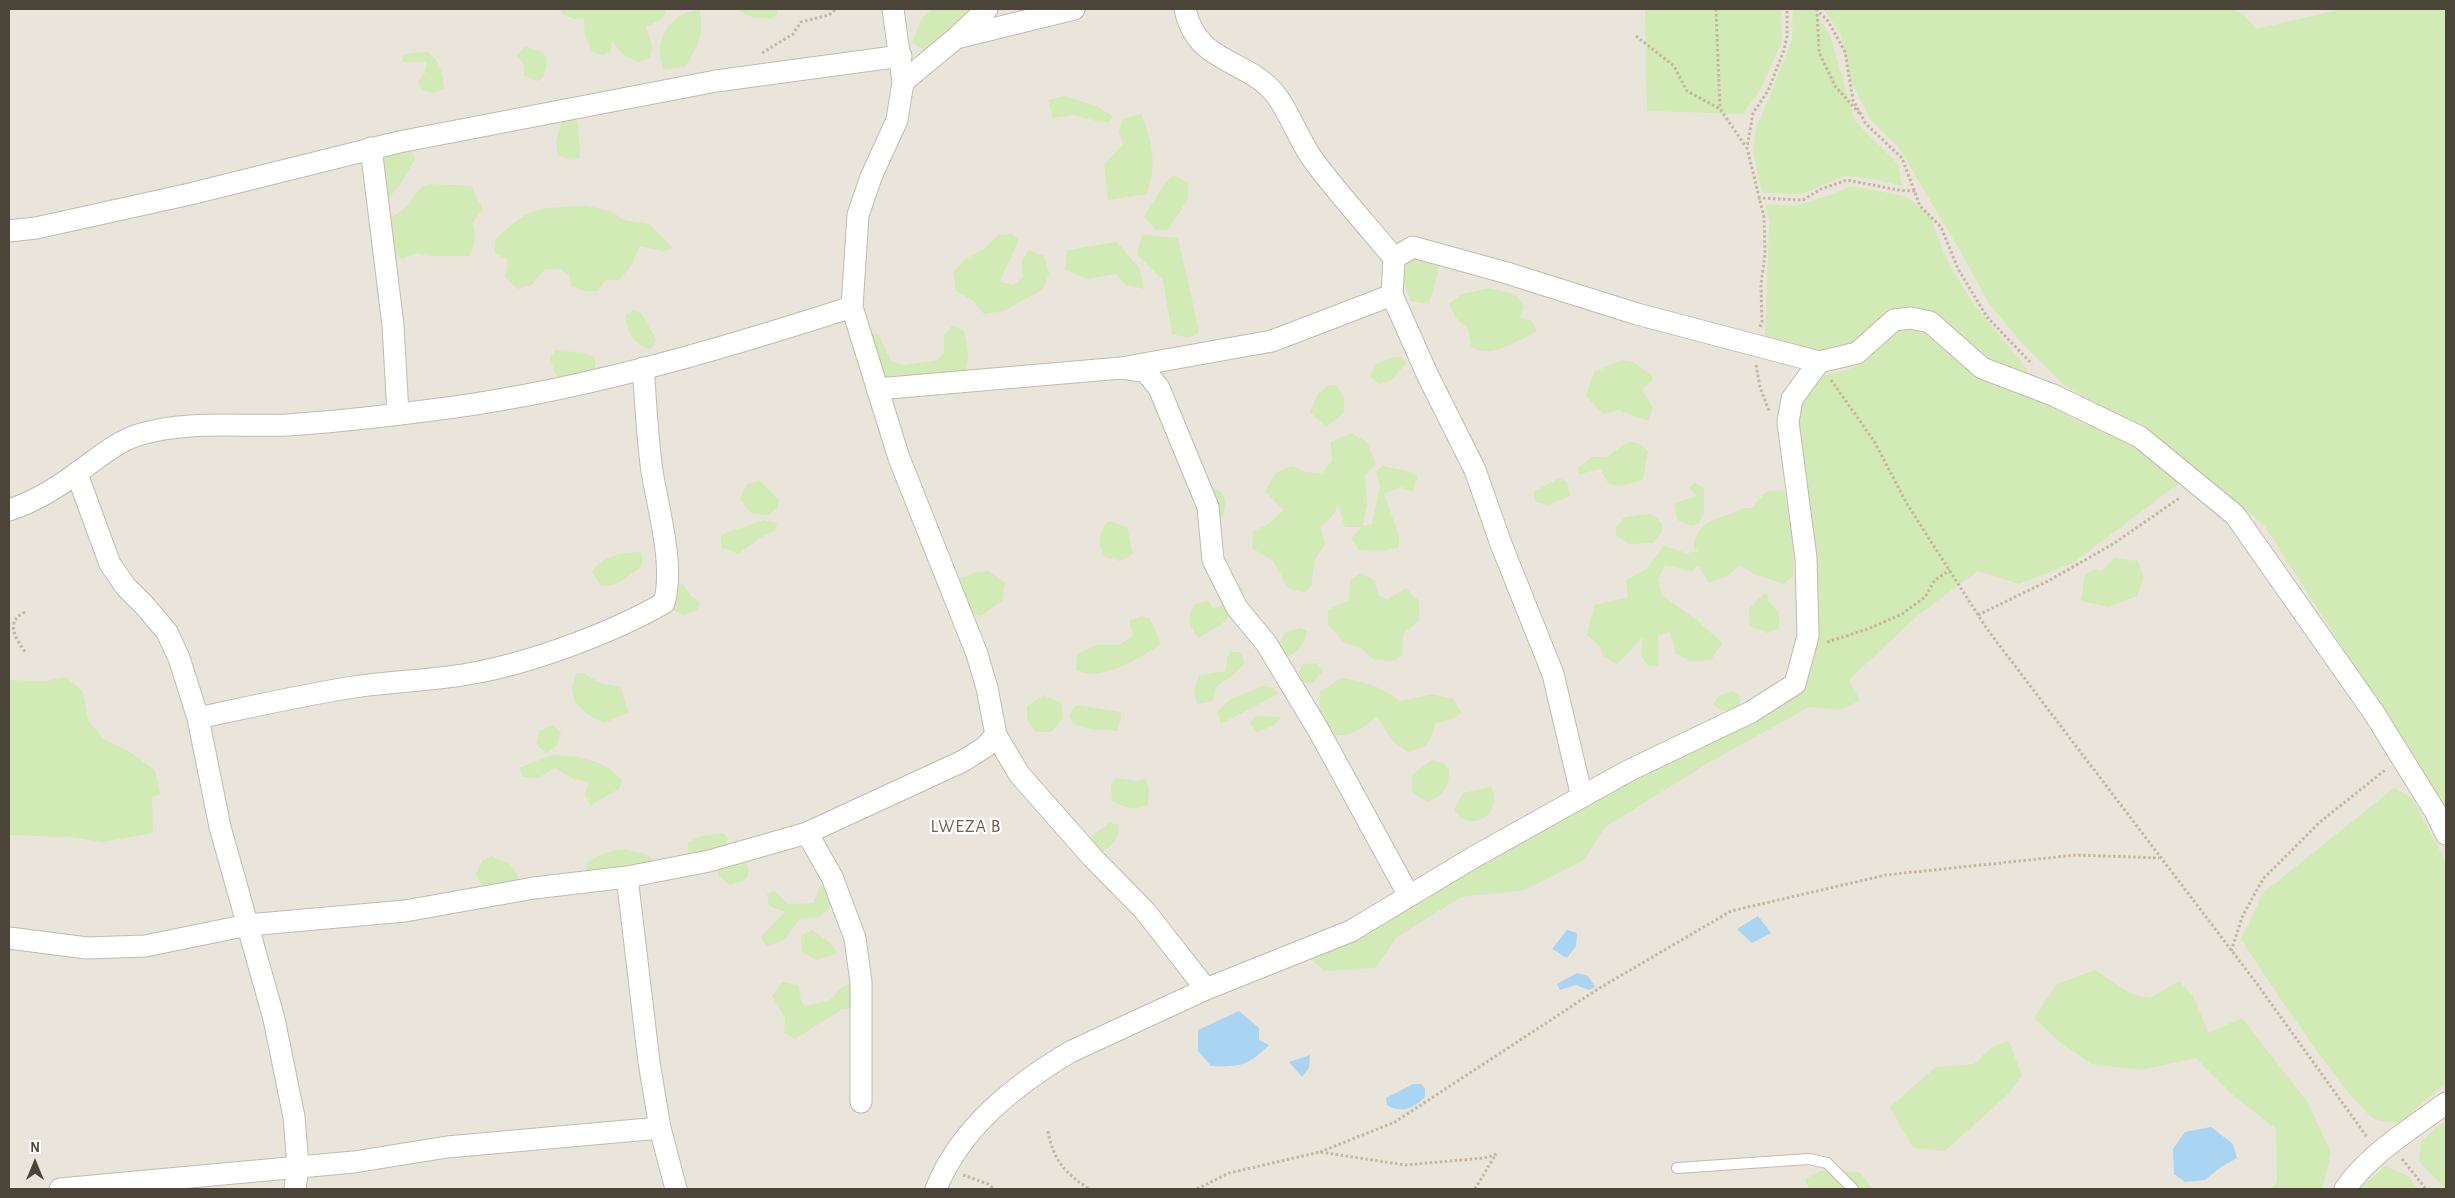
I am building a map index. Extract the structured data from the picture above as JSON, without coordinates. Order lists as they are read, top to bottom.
{
  "districts": ["LWEZA B"],
  "north": "top"
}
